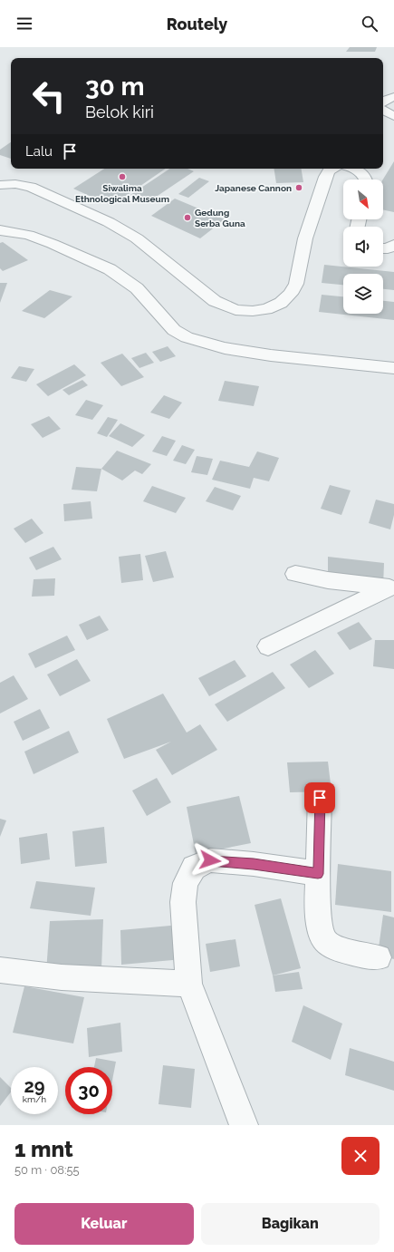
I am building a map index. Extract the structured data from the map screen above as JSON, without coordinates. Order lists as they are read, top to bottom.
{
  "places": ["Siwalima Ethnological Museum", "Japanese Cannon", "Gedung Serba Guna"],
  "north": "bottom right",
  "page": {
    "header": "Routely",
    "turn": ["30 m", "Belok kiri"],
    "then": "Lalu",
    "speed": "29 km/h",
    "limit": "30",
    "heading": ["1 mnt", "50 m · 08:55"],
    "buttons": ["Keluar", "Bagikan"]
  }
}
